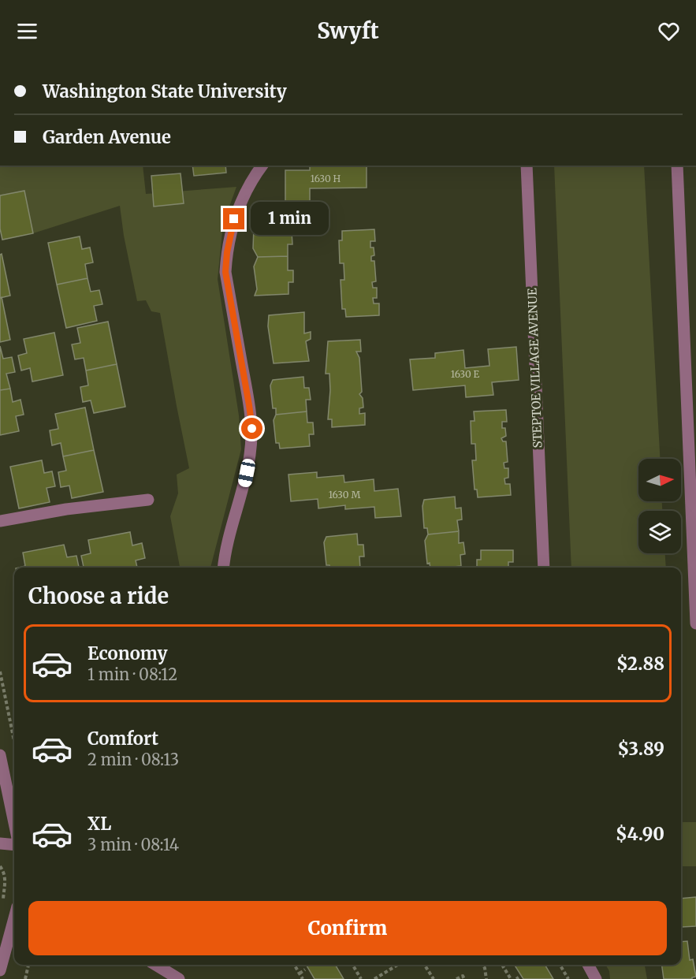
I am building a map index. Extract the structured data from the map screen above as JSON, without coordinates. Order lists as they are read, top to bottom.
{
  "streets": {
    "street": ["STEPTOE VILLAGE AVENUE"]
  },
  "house_numbers": ["1630 H", "1630 E", "1630 M"],
  "north": "right",
  "page": {
    "header": "Swyft",
    "banner": ["Washington State University", "Garden Avenue"],
    "bubble": "1 min",
    "heading": "Choose a ride",
    "list": [
      {
        "name": "Economy",
        "note": "1 min · 08:12",
        "value": "$2.88"
      },
      {
        "name": "Comfort",
        "note": "2 min · 08:13",
        "value": "$3.89"
      },
      {
        "name": "XL",
        "note": "3 min · 08:14",
        "value": "$4.90"
      }
    ],
    "buttons": "Confirm"
  }
}
